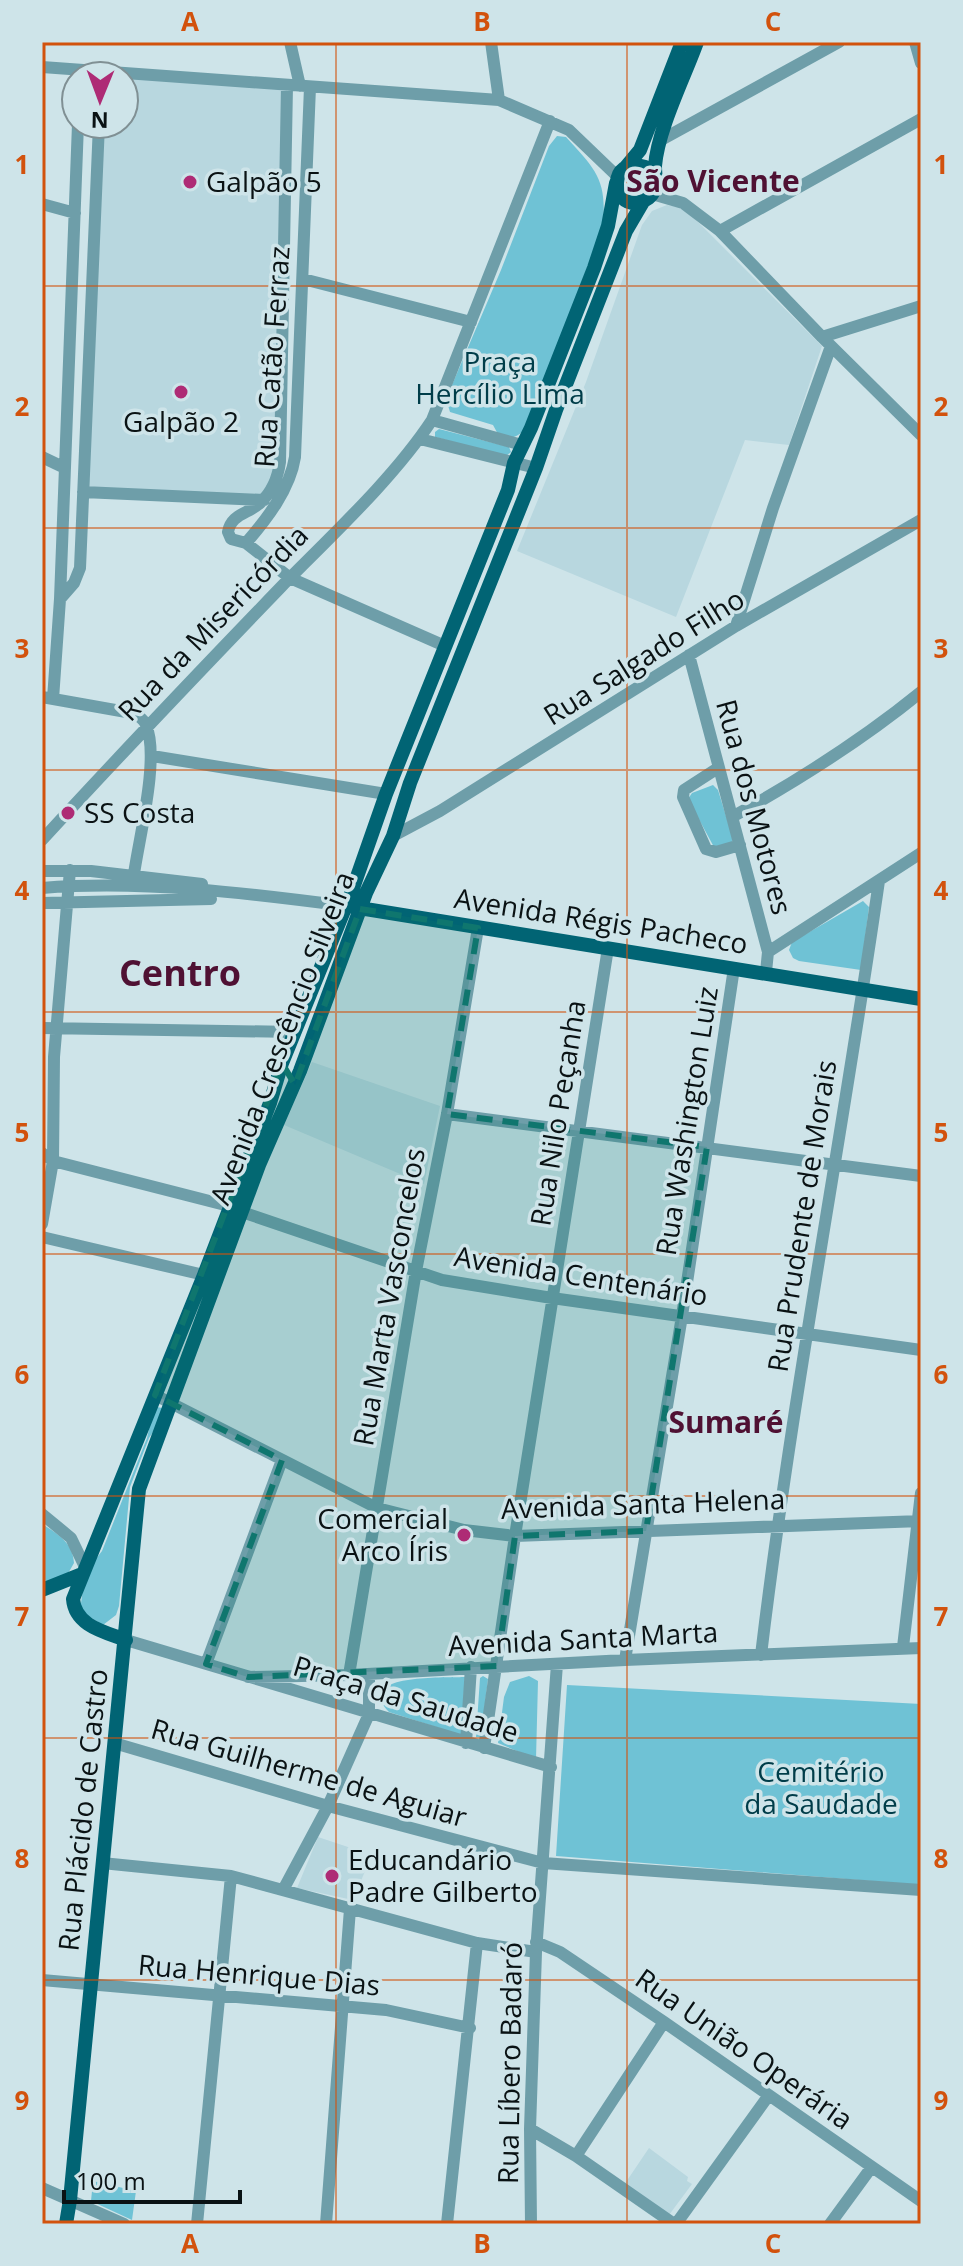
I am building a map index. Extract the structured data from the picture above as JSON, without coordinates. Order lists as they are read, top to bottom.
{
  "streets": {
    "main road": ["Avenida Régis Pacheco", "Avenida Crescêncio Silveira", "Rua Plácido de Castro"],
    "street": [
      "Rua Catão Ferraz",
      "Rua da Misericórdia",
      "Rua Salgado Filho",
      "Rua dos Motores",
      "Rua Nilo Peçanha",
      "Rua Washington Luiz",
      "Rua Prudente de Morais",
      "Avenida Centenário",
      "Rua Marta Vasconcelos",
      "Avenida Santa Helena",
      "Avenida Santa Marta",
      "Praça da Saudade",
      "Rua Guilherme de Aguiar",
      "Rua Henrique Dias",
      "Rua União Operária",
      "Rua Líbero Badaró"
    ]
  },
  "crossings": [
    ["Rua Salgado Filho", "Rua dos Motores"],
    ["Rua Salgado Filho", "Avenida Crescêncio Silveira"],
    ["Rua dos Motores", "Avenida Régis Pacheco"],
    ["Avenida Régis Pacheco", "Avenida Crescêncio Silveira"],
    ["Avenida Régis Pacheco", "Rua Nilo Peçanha"],
    ["Avenida Régis Pacheco", "Rua Washington Luiz"],
    ["Avenida Régis Pacheco", "Rua Prudente de Morais"],
    ["Avenida Régis Pacheco", "Rua Marta Vasconcelos"],
    ["Avenida Crescêncio Silveira", "Avenida Centenário"],
    ["Avenida Crescêncio Silveira", "Avenida Santa Helena"],
    ["Avenida Crescêncio Silveira", "Praça da Saudade"],
    ["Avenida Crescêncio Silveira", "Rua Plácido de Castro"],
    ["Rua Nilo Peçanha", "Avenida Centenário"],
    ["Rua Nilo Peçanha", "Avenida Santa Helena"],
    ["Rua Nilo Peçanha", "Avenida Santa Marta"],
    ["Rua Nilo Peçanha", "Praça da Saudade"],
    ["Rua Washington Luiz", "Avenida Centenário"],
    ["Rua Washington Luiz", "Avenida Santa Helena"],
    ["Rua Washington Luiz", "Avenida Santa Marta"],
    ["Rua Prudente de Morais", "Avenida Centenário"],
    ["Rua Prudente de Morais", "Avenida Santa Helena"],
    ["Rua Prudente de Morais", "Avenida Santa Marta"],
    ["Avenida Centenário", "Rua Marta Vasconcelos"],
    ["Rua Marta Vasconcelos", "Avenida Santa Helena"],
    ["Rua Marta Vasconcelos", "Avenida Santa Marta"],
    ["Avenida Santa Marta", "Praça da Saudade"],
    ["Avenida Santa Marta", "Rua Líbero Badaró"],
    ["Praça da Saudade", "Rua Plácido de Castro"],
    ["Praça da Saudade", "Rua Líbero Badaró"],
    ["Rua Guilherme de Aguiar", "Rua Plácido de Castro"],
    ["Rua Guilherme de Aguiar", "Rua Líbero Badaró"],
    ["Rua Plácido de Castro", "Rua Henrique Dias"],
    ["Rua Plácido de Castro", "Rua União Operária"],
    ["Rua União Operária", "Rua Líbero Badaró"]
  ],
  "districts": ["São Vicente", "Centro", "Sumaré"],
  "parks": ["Praça Hercílio Lima", "Cemitério da Saudade"],
  "places": [
    "Galpão 5",
    "Galpão 2",
    "SS Costa",
    "Comercial Arco Íris",
    "Educandário Padre Gilberto"
  ],
  "scale_bar": "100 m",
  "north": "bottom",
  "grid": {
    "columns": ["A", "B", "C"],
    "rows": [
      "1",
      "2",
      "3",
      "4",
      "5",
      "6",
      "7",
      "8",
      "9"
    ]
  }
}
